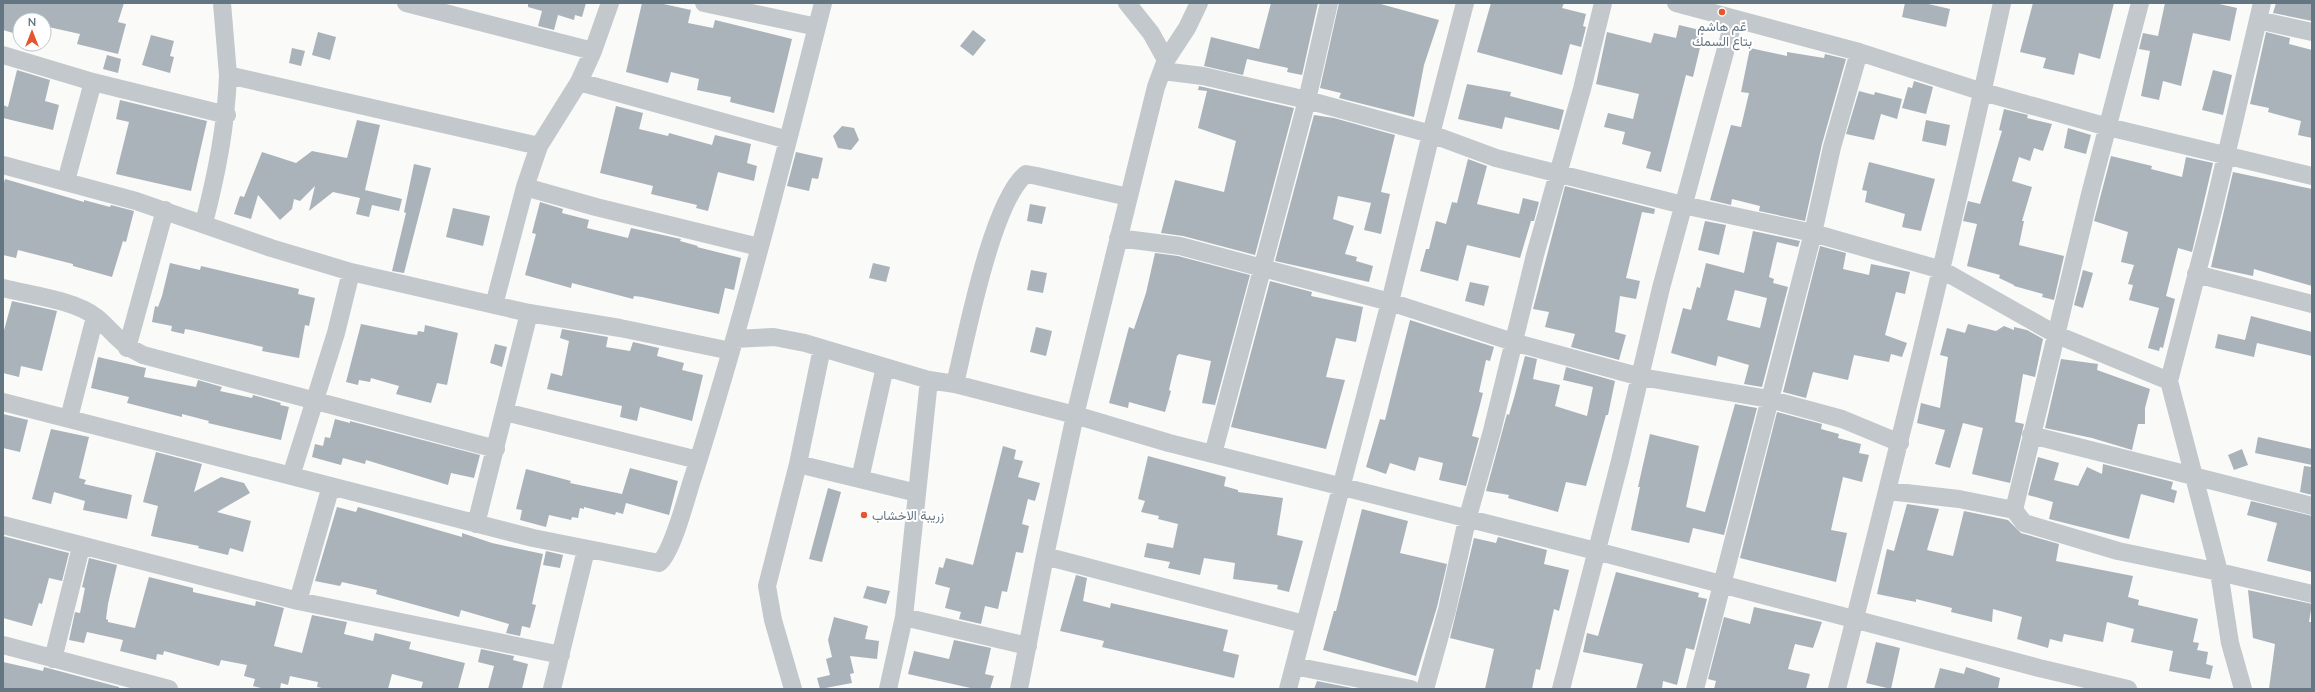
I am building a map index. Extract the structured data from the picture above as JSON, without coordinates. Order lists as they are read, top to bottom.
{
  "places": ["عّم هاشم بتاع السمك", "زريبة الاخشاب"],
  "north": "top"
}
